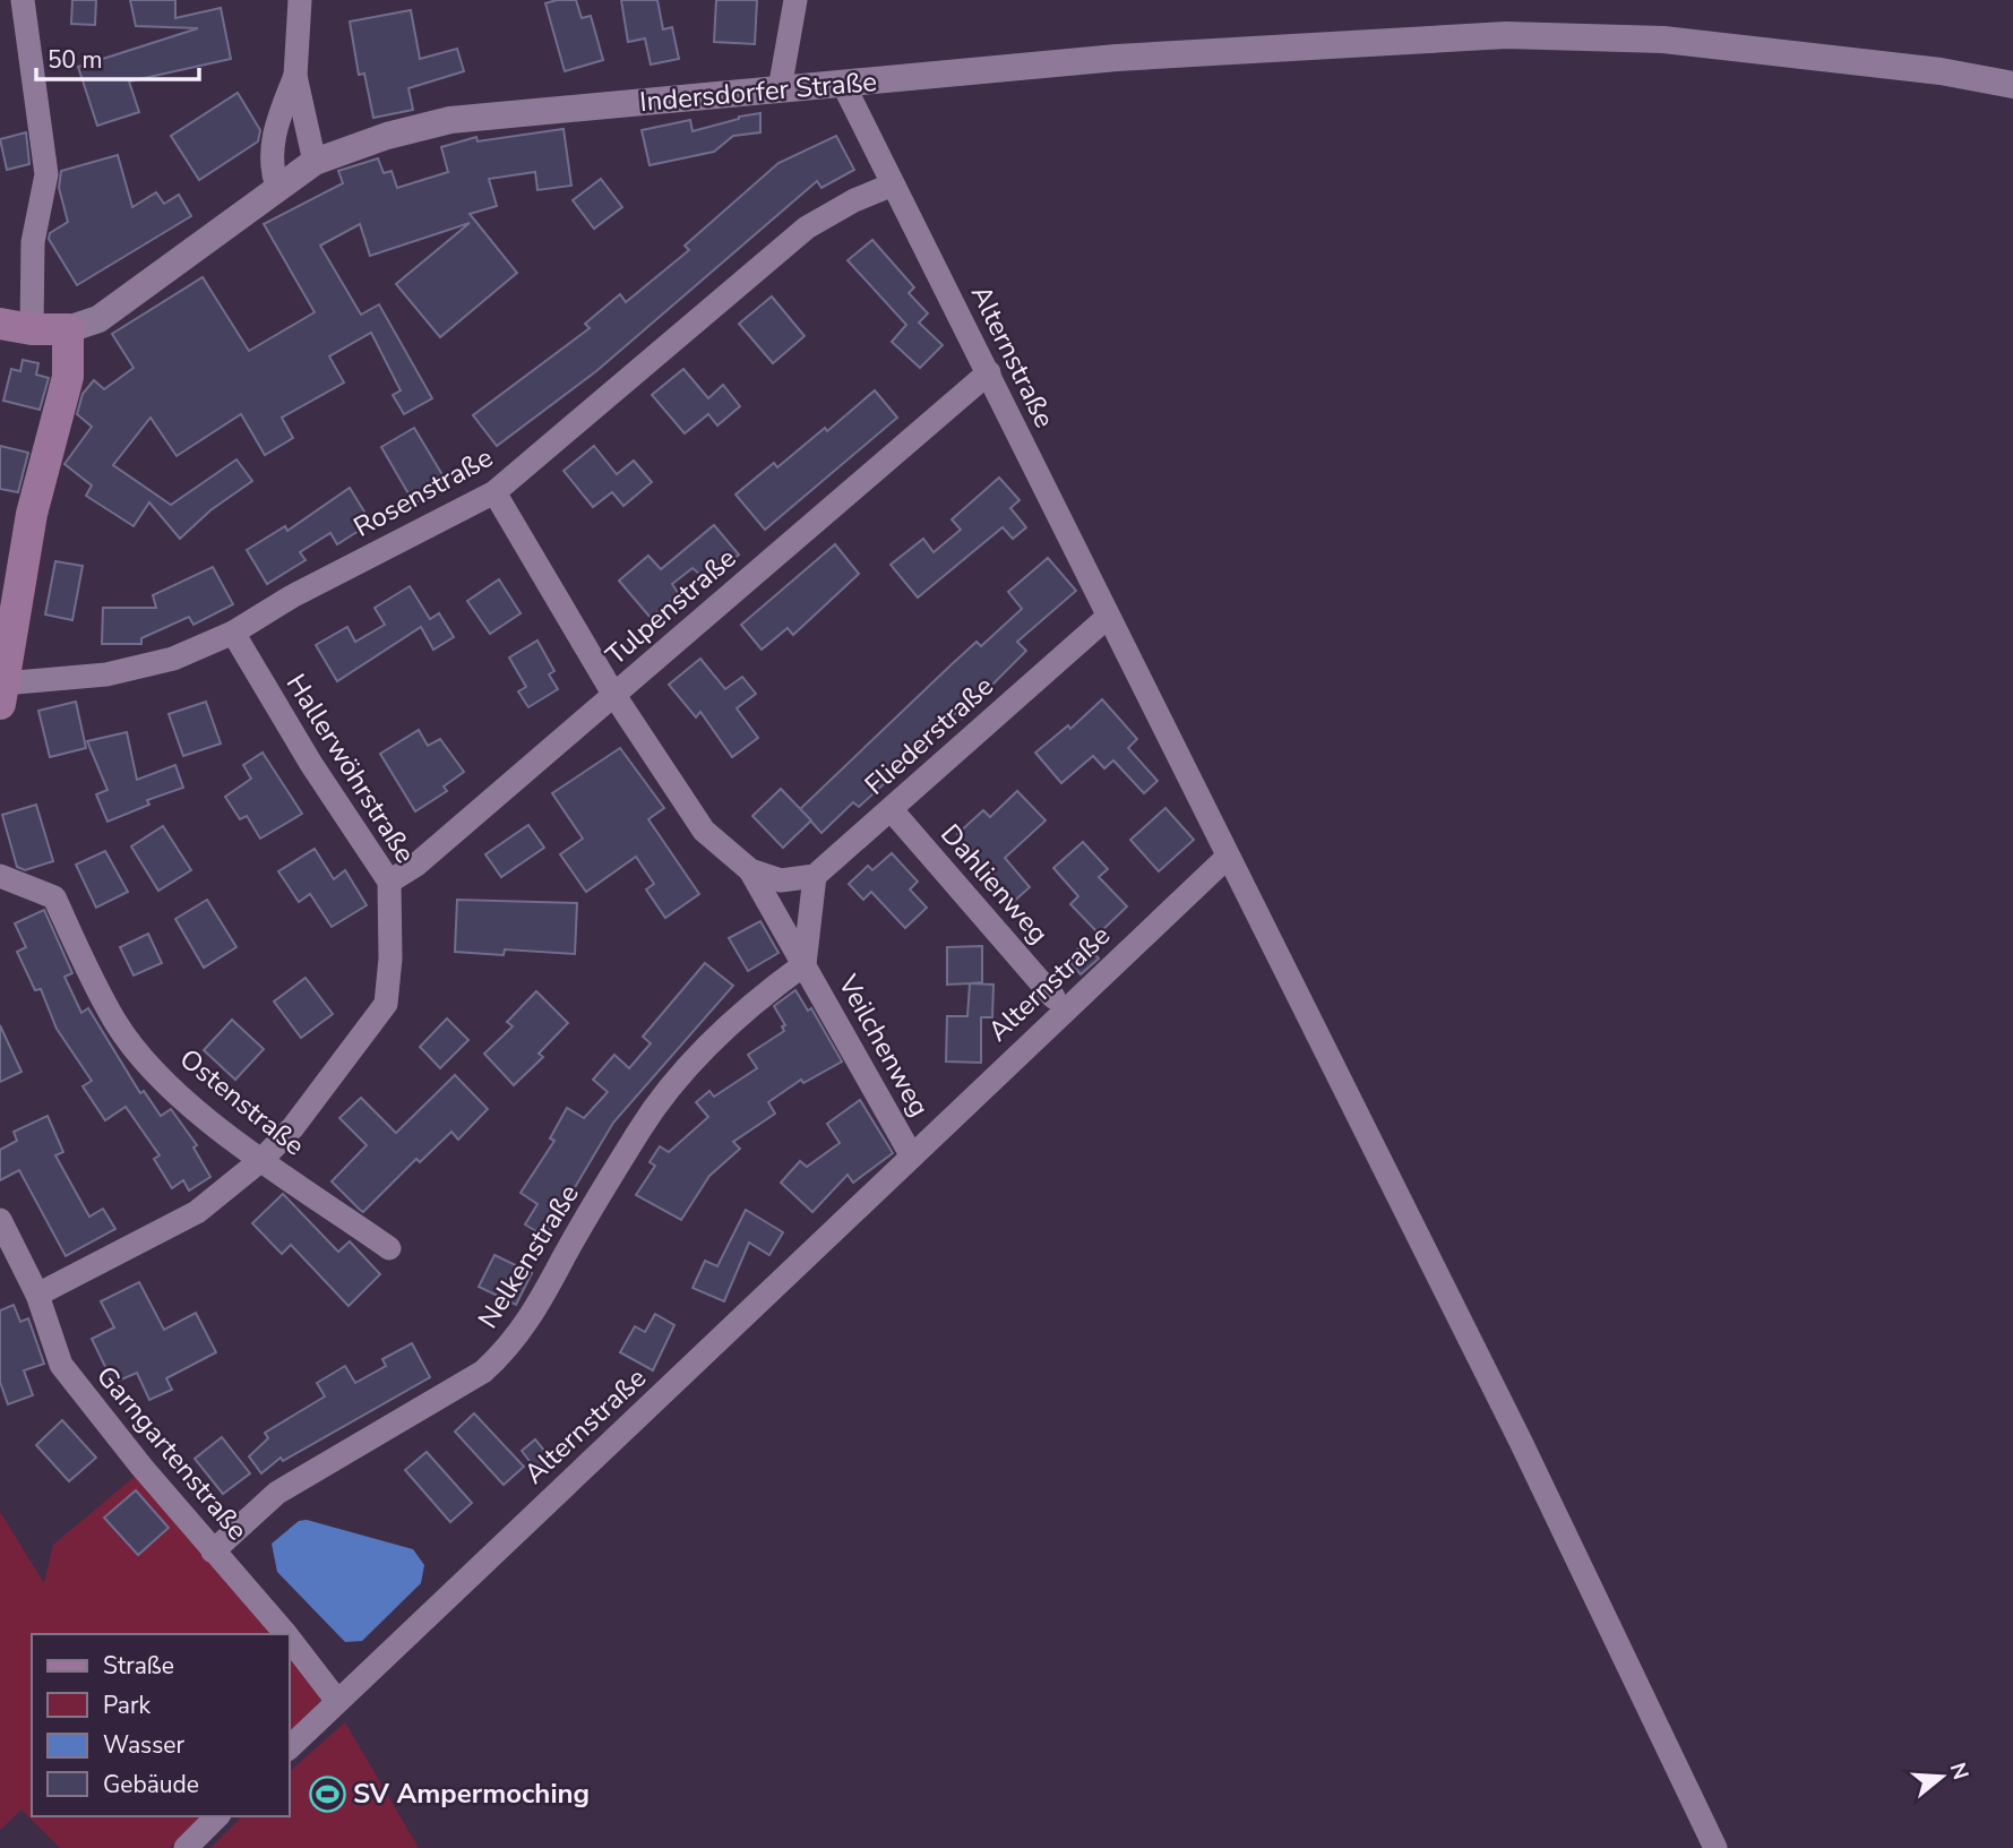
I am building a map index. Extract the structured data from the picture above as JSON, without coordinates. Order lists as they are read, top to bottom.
{
  "streets": {
    "street": [
      "Indersdorfer Straße",
      "Alternstraße",
      "Rosenstraße",
      "Tulpenstraße",
      "Fliederstraße",
      "Hallerwöhrstraße",
      "Dahlienweg",
      "Veilchenweg",
      "Ostenstraße",
      "Nelkenstraße",
      "Garngartenstraße"
    ]
  },
  "crossings": [
    ["Indersdorfer Straße", "Alternstraße"],
    ["Alternstraße", "Rosenstraße"],
    ["Alternstraße", "Tulpenstraße"],
    ["Alternstraße", "Fliederstraße"],
    ["Alternstraße", "Veilchenweg"],
    ["Alternstraße", "Garngartenstraße"],
    ["Rosenstraße", "Hallerwöhrstraße"],
    ["Tulpenstraße", "Hallerwöhrstraße"],
    ["Fliederstraße", "Dahlienweg"],
    ["Fliederstraße", "Veilchenweg"],
    ["Hallerwöhrstraße", "Ostenstraße"],
    ["Hallerwöhrstraße", "Garngartenstraße"],
    ["Veilchenweg", "Nelkenstraße"],
    ["Nelkenstraße", "Garngartenstraße"]
  ],
  "places": {
    "sports": ["SV Ampermoching"]
  },
  "legend": [
    "Straße",
    "Park",
    "Wasser",
    "Gebäude"
  ],
  "scale_bar": "50 m",
  "north": "right"
}
